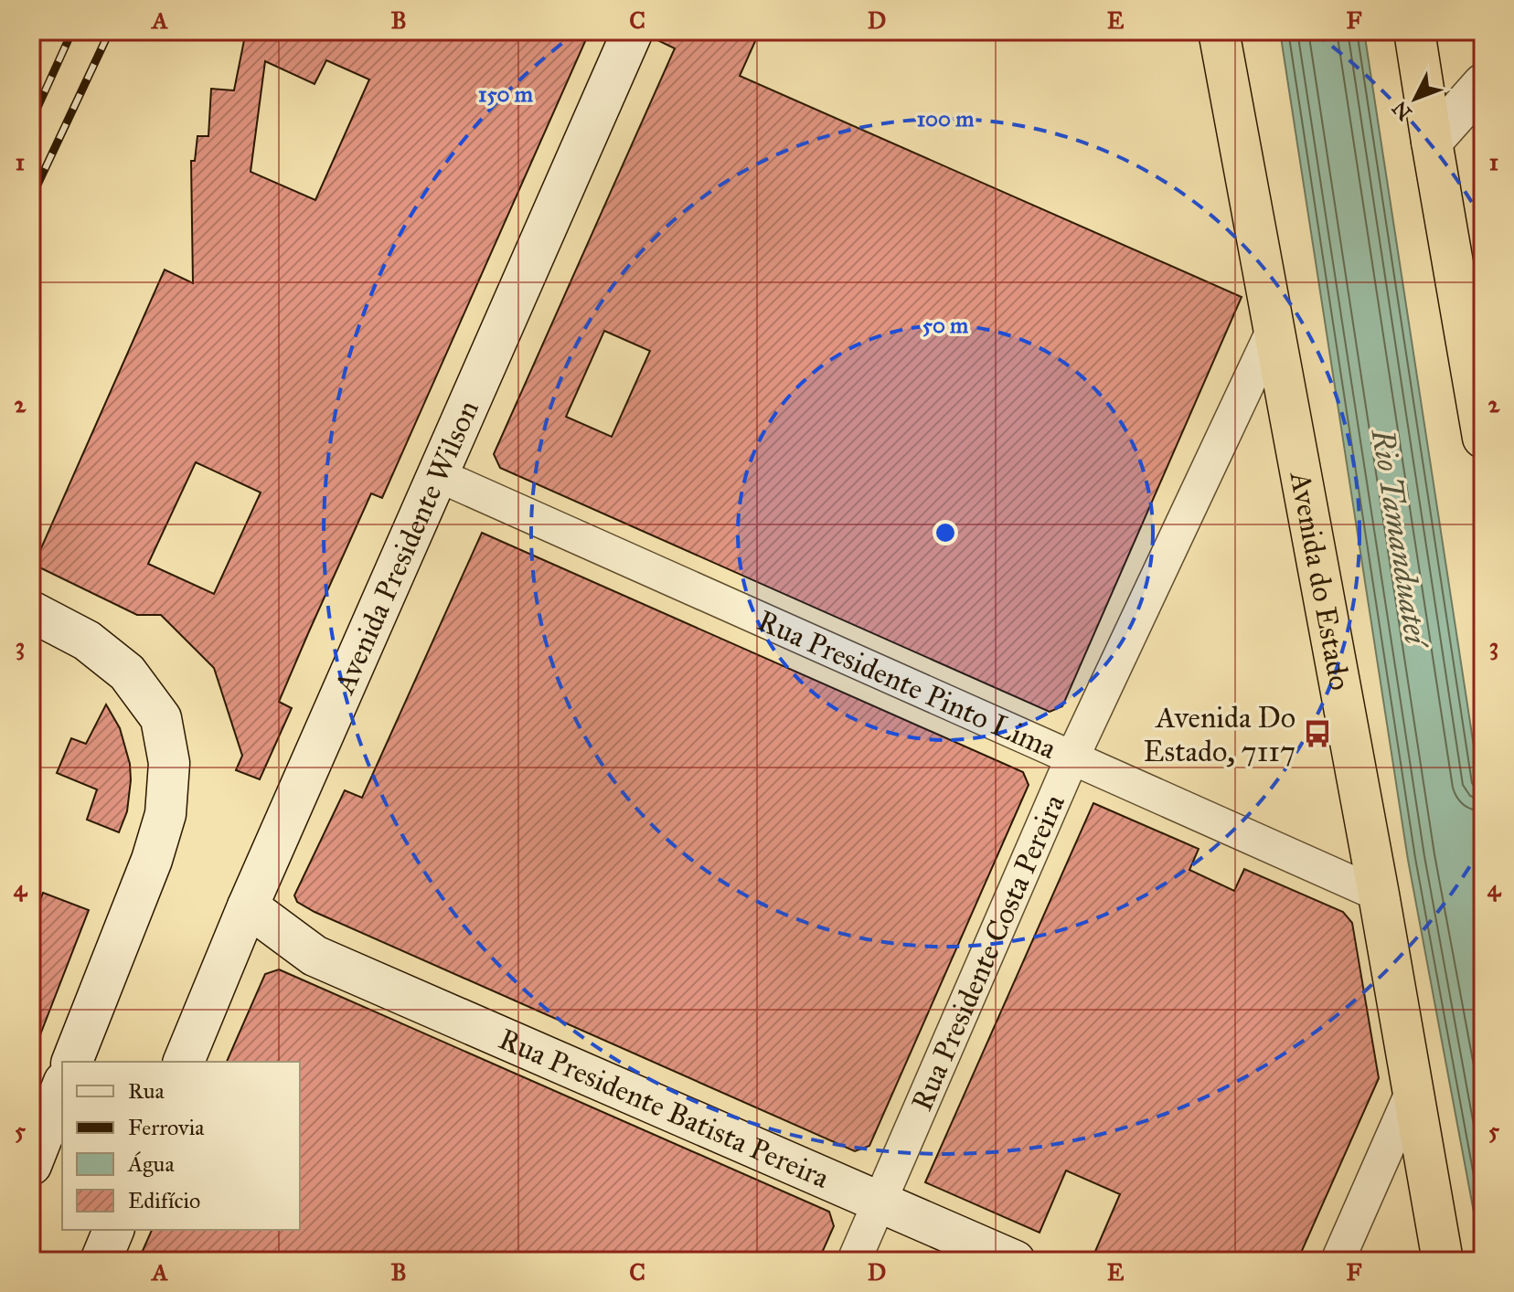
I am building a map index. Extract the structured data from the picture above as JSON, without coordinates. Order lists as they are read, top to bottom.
{
  "streets": {
    "highway": ["Avenida do Estado"],
    "main road": ["Avenida Presidente Wilson", "Rua Presidente Batista Pereira"],
    "street": ["Rua Presidente Pinto Lima", "Rua Presidente Costa Pereira"]
  },
  "crossings": [
    ["Avenida Presidente Wilson", "Rua Presidente Pinto Lima"],
    ["Avenida Presidente Wilson", "Rua Presidente Batista Pereira"],
    ["Avenida do Estado", "Rua Presidente Pinto Lima"],
    ["Avenida do Estado", "Rua Presidente Costa Pereira"],
    ["Rua Presidente Pinto Lima", "Rua Presidente Costa Pereira"],
    ["Rua Presidente Costa Pereira", "Rua Presidente Batista Pereira"]
  ],
  "water": ["Rio Tamanduateí"],
  "places": {
    "bus stop": ["Avenida Do Estado, 7117"]
  },
  "legend": [
    "Rua",
    "Ferrovia",
    "Água",
    "Edifício"
  ],
  "north": "bottom left",
  "grid": {
    "columns": [
      "A",
      "B",
      "C",
      "D",
      "E",
      "F"
    ],
    "rows": [
      "1",
      "2",
      "3",
      "4",
      "5"
    ]
  },
  "rings": ["150 m", "100 m", "50 m"]
}
